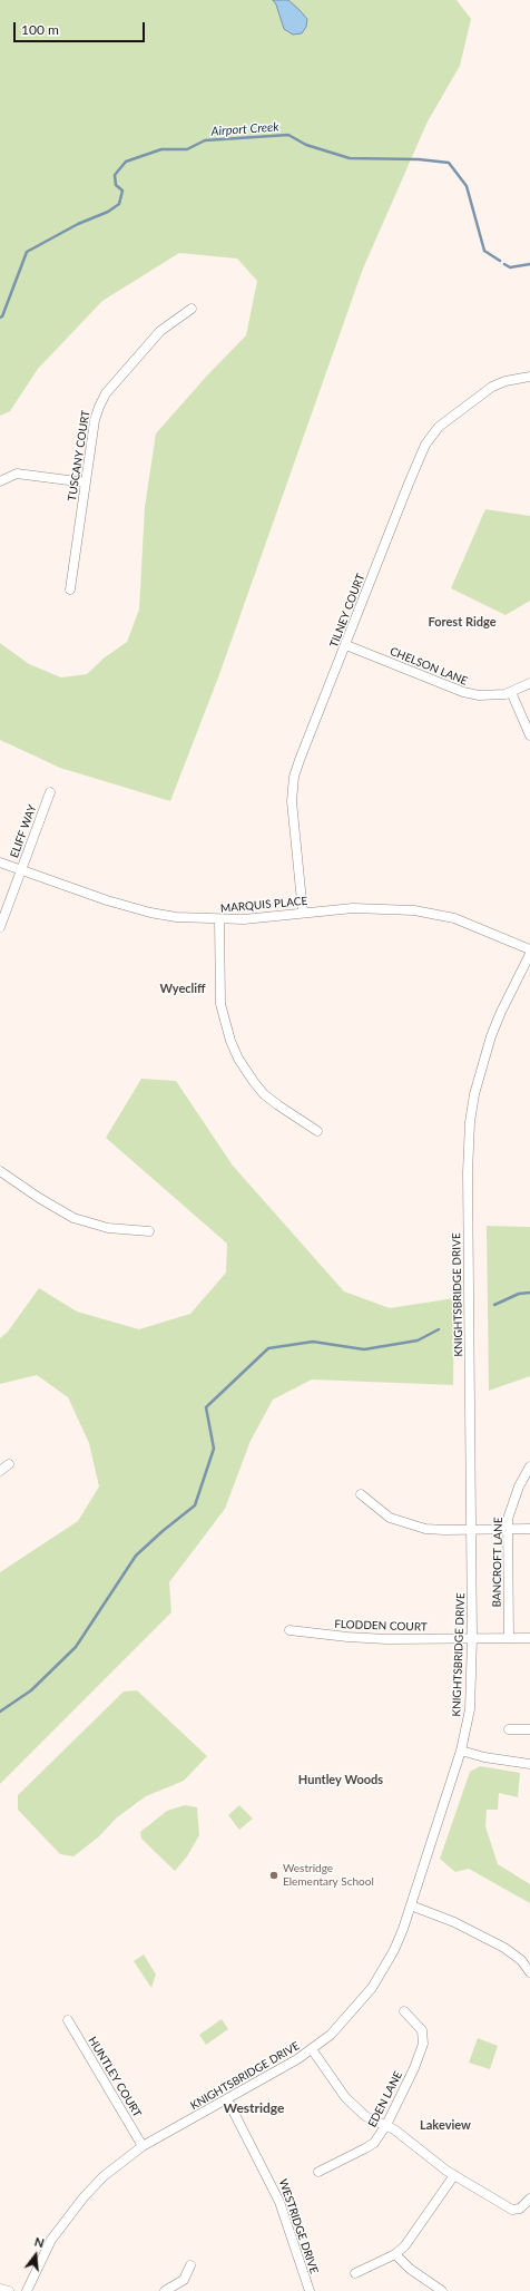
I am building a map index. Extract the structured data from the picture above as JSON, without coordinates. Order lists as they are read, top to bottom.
{
  "streets": {
    "street": [
      "TUSCANY COURT",
      "TILNEY COURT",
      "CHELSON LANE",
      "ELIFF WAY",
      "MARQUIS PLACE",
      "KNIGHTSBRIDGE DRIVE",
      "BANCROFT LANE",
      "FLODDEN COURT",
      "HUNTLEY COURT",
      "EDEN LANE",
      "WESTRIDGE DRIVE"
    ]
  },
  "crossings": [
    ["TILNEY COURT", "CHELSON LANE"],
    ["TILNEY COURT", "MARQUIS PLACE"],
    ["ELIFF WAY", "MARQUIS PLACE"],
    ["KNIGHTSBRIDGE DRIVE", "FLODDEN COURT"],
    ["KNIGHTSBRIDGE DRIVE", "HUNTLEY COURT"],
    ["KNIGHTSBRIDGE DRIVE", "WESTRIDGE DRIVE"],
    ["BANCROFT LANE", "FLODDEN COURT"]
  ],
  "districts": [
    "Forest Ridge",
    "Wyecliff",
    "Huntley Woods",
    "Westridge",
    "Lakeview"
  ],
  "water": ["Airport Creek"],
  "places": ["Westridge Elementary School"],
  "scale_bar": "100 m",
  "north": "top"
}
